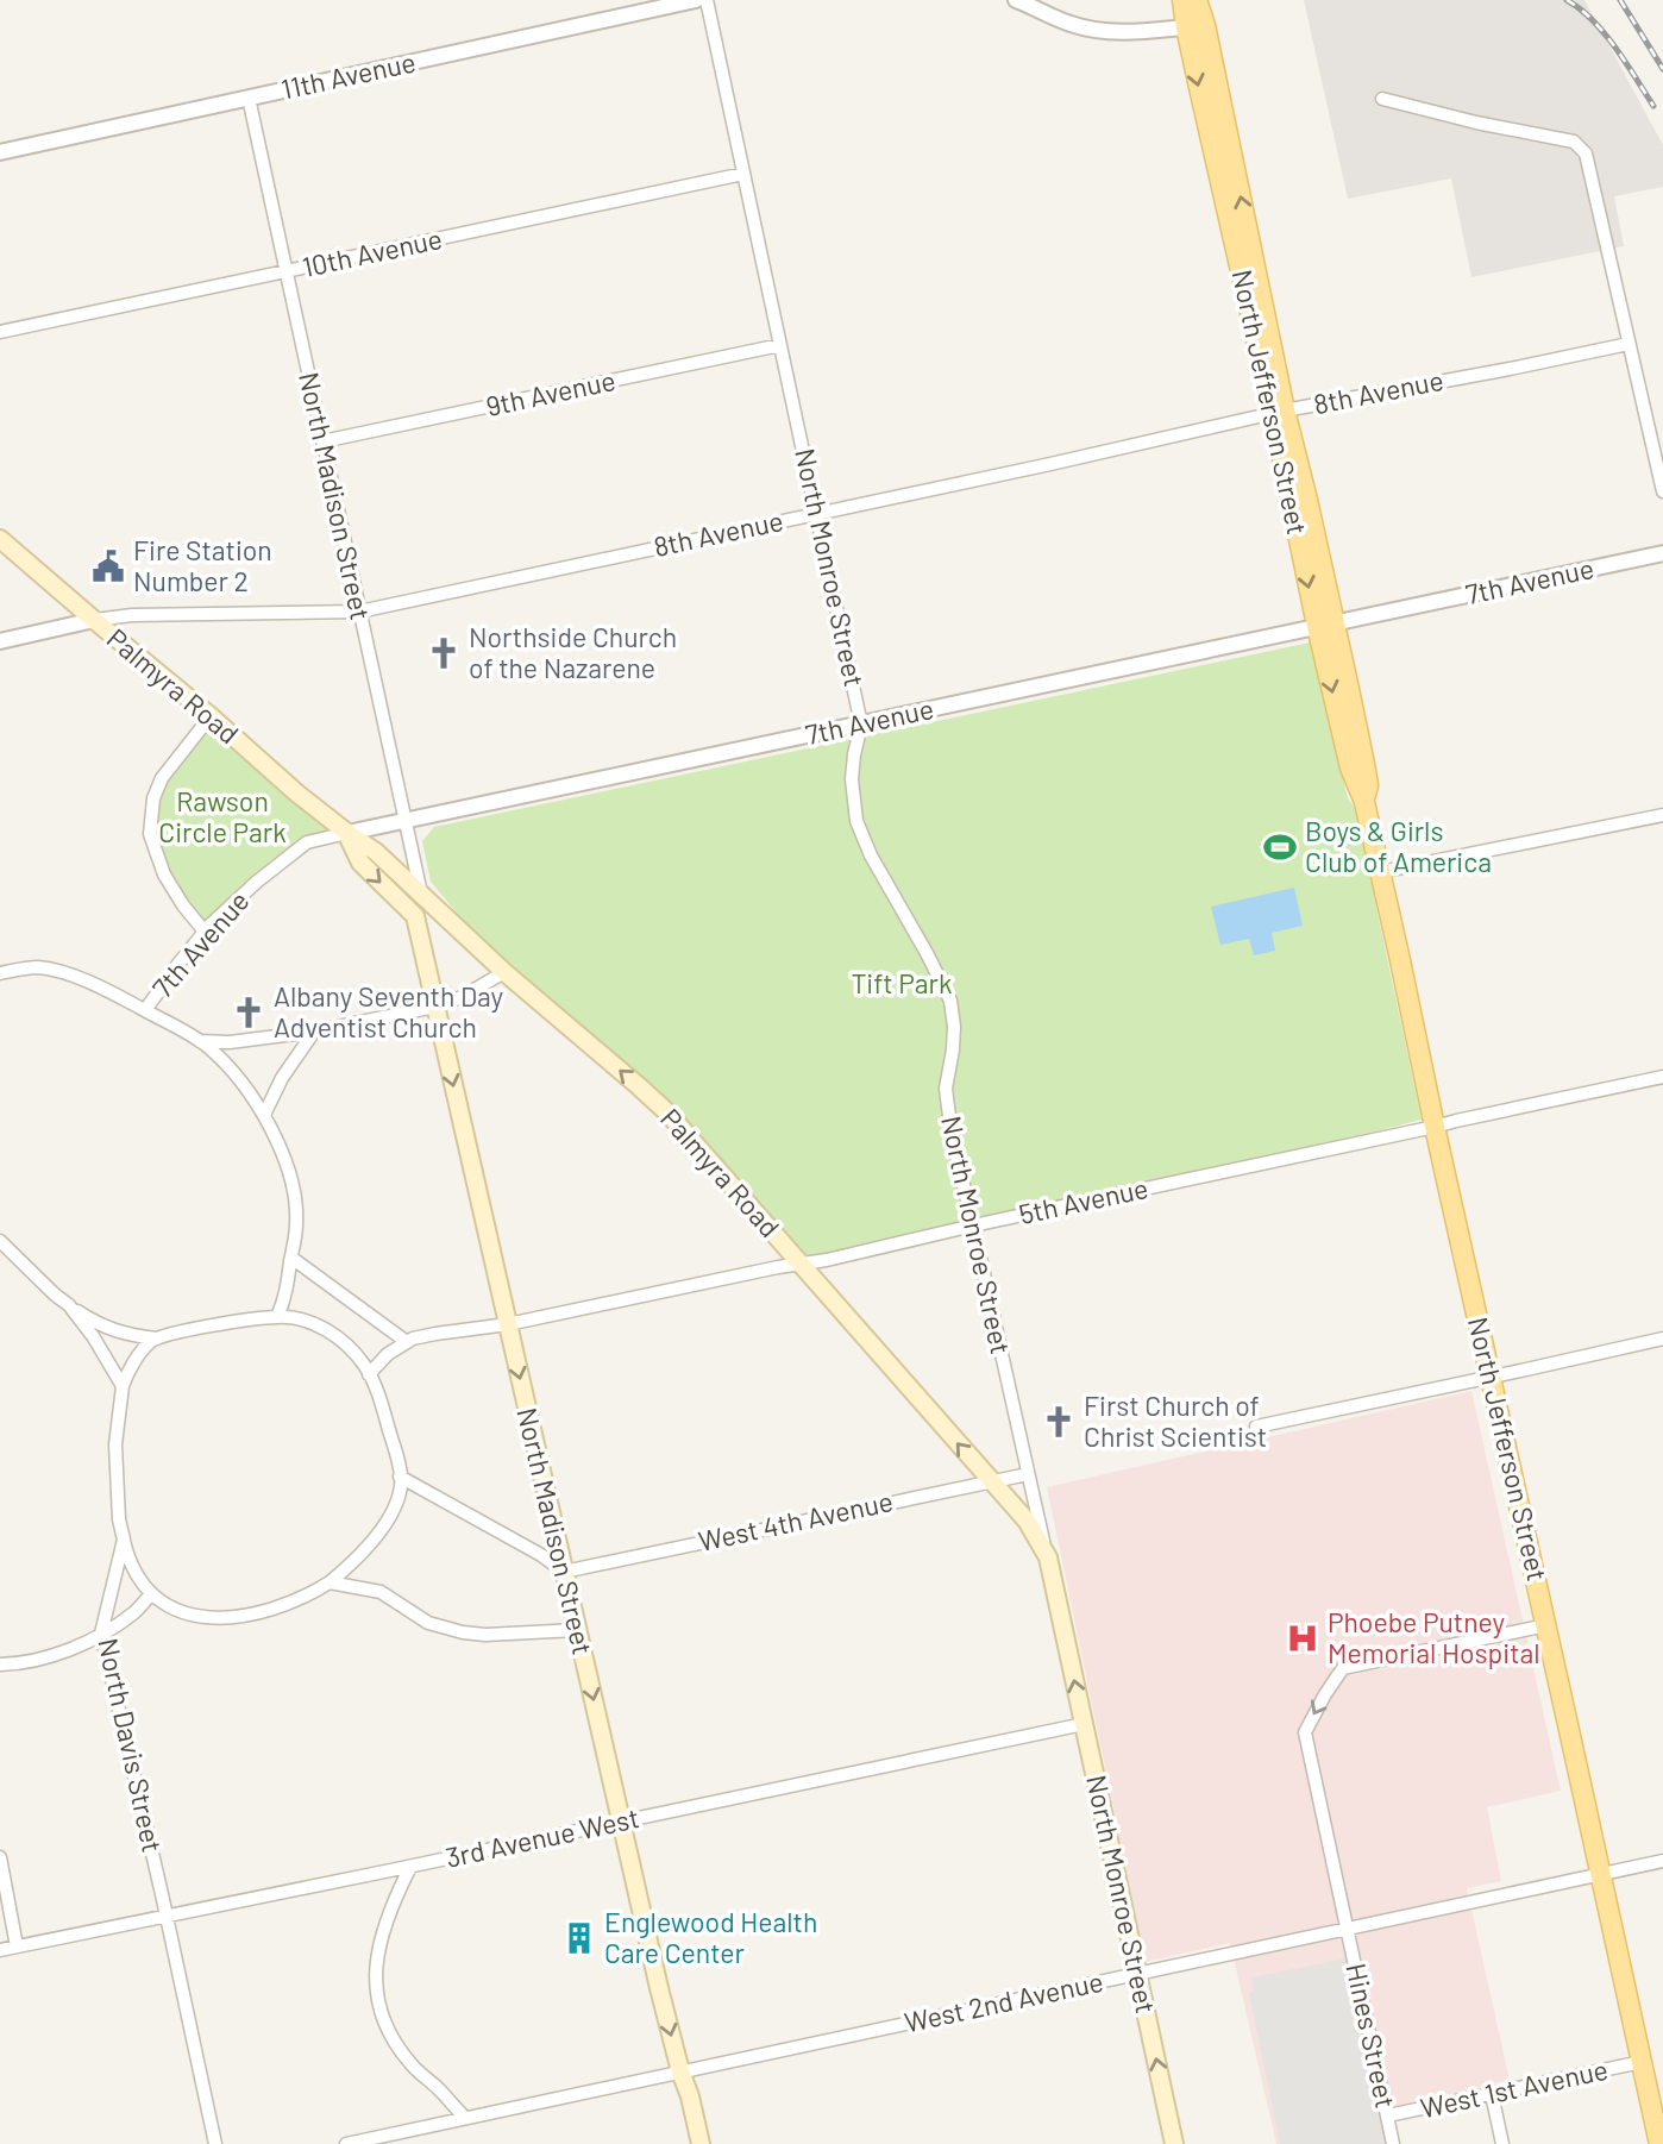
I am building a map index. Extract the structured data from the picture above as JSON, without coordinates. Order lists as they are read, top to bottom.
{
  "streets": {
    "main road": [
      "North Jefferson Street",
      "North Madison Street",
      "North Monroe Street",
      "Palmyra Road"
    ],
    "street": [
      "11th Avenue",
      "10th Avenue",
      "8th Avenue",
      "9th Avenue",
      "7th Avenue",
      "5th Avenue",
      "West 4th Avenue",
      "North Davis Street",
      "3rd Avenue West",
      "West 2nd Avenue",
      "Hines Street",
      "West 1st Avenue"
    ]
  },
  "crossings": [
    ["11th Avenue", "North Madison Street"],
    ["10th Avenue", "North Madison Street"],
    ["10th Avenue", "North Monroe Street"],
    ["8th Avenue", "North Jefferson Street"],
    ["8th Avenue", "North Madison Street"],
    ["8th Avenue", "North Monroe Street"],
    ["8th Avenue", "Palmyra Road"],
    ["9th Avenue", "North Madison Street"],
    ["9th Avenue", "North Monroe Street"],
    ["North Jefferson Street", "7th Avenue"],
    ["North Jefferson Street", "5th Avenue"],
    ["North Jefferson Street", "West 2nd Avenue"],
    ["North Jefferson Street", "West 1st Avenue"],
    ["North Madison Street", "7th Avenue"],
    ["North Madison Street", "Palmyra Road"],
    ["North Madison Street", "5th Avenue"],
    ["North Madison Street", "West 4th Avenue"],
    ["North Madison Street", "3rd Avenue West"],
    ["North Madison Street", "West 2nd Avenue"],
    ["North Monroe Street", "7th Avenue"],
    ["North Monroe Street", "Palmyra Road"],
    ["North Monroe Street", "5th Avenue"],
    ["North Monroe Street", "West 4th Avenue"],
    ["North Monroe Street", "3rd Avenue West"],
    ["North Monroe Street", "West 2nd Avenue"],
    ["7th Avenue", "Palmyra Road"],
    ["Palmyra Road", "5th Avenue"],
    ["Palmyra Road", "West 4th Avenue"],
    ["North Davis Street", "3rd Avenue West"],
    ["West 2nd Avenue", "Hines Street"],
    ["Hines Street", "West 1st Avenue"]
  ],
  "one_way": ["North Madison Street"],
  "parks": ["Rawson Circle Park", "Tift Park"],
  "places": {
    "public building": ["Fire Station Number 2"],
    "church": ["Northside Church of the Nazarene", "Albany Seventh Day Adventist Church", "First Church of Christ Scientist"],
    "sports": ["Boys & Girls Club of America"],
    "hospital": ["Phoebe Putney Memorial Hospital"],
    "building": ["Englewood Health Care Center"]
  }
}
